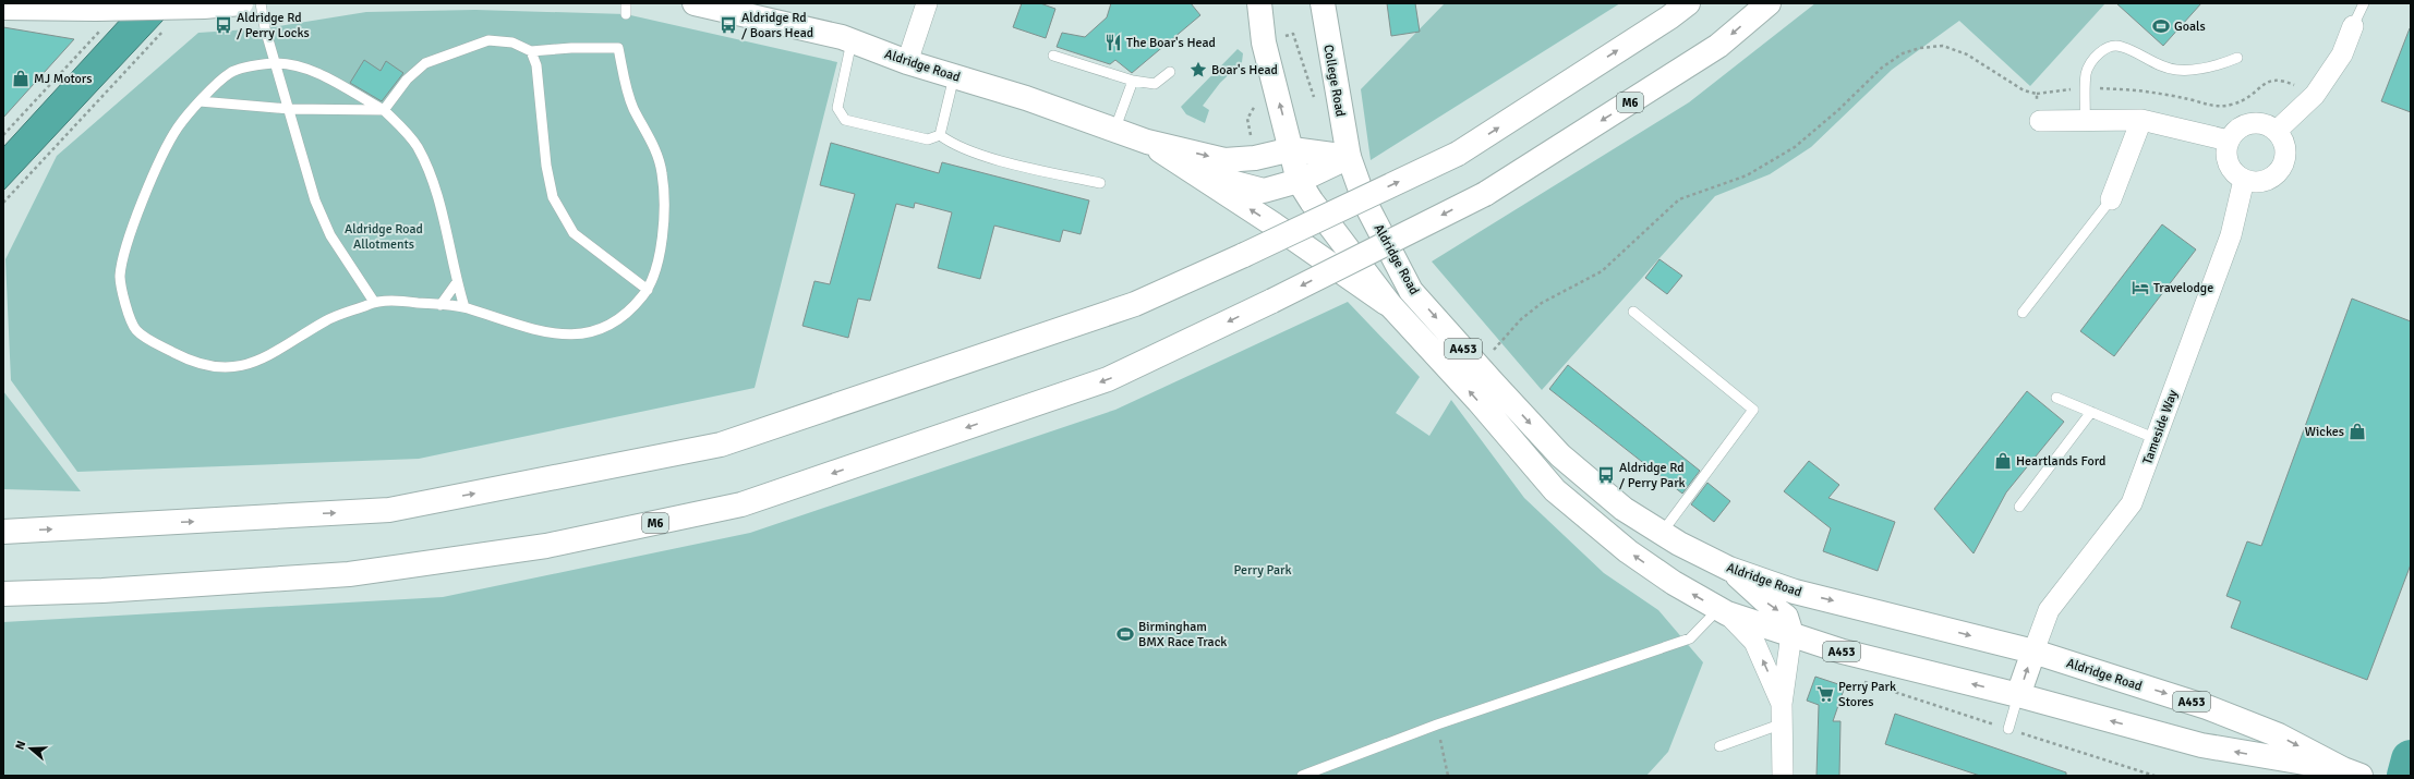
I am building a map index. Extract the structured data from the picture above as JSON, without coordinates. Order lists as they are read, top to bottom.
{
  "streets": {
    "main road": [
      "Aldridge Road",
      "College Road",
      "M6",
      "A453"
    ],
    "street": ["Tameside Way"]
  },
  "crossings": [
    ["Aldridge Road", "College Road"],
    ["Aldridge Road", "A453"],
    ["Aldridge Road", "Tameside Way"]
  ],
  "parks": ["Aldridge Road Allotments", "Perry Park"],
  "places": {
    "bus stop": ["Aldridge Rd / Perry Locks", "Aldridge Rd / Boars Head", "Aldridge Rd / Perry Park"],
    "sports": ["Goals", "Birmingham BMX Race Track"],
    "restaurant": ["The Boar's Head"],
    "place": ["Boar's Head"],
    "shop": ["MJ Motors", "Wickes", "Heartlands Ford"],
    "hotel": ["Travelodge"],
    "supermarket": ["Perry Park Stores"]
  },
  "north": "left"
}
